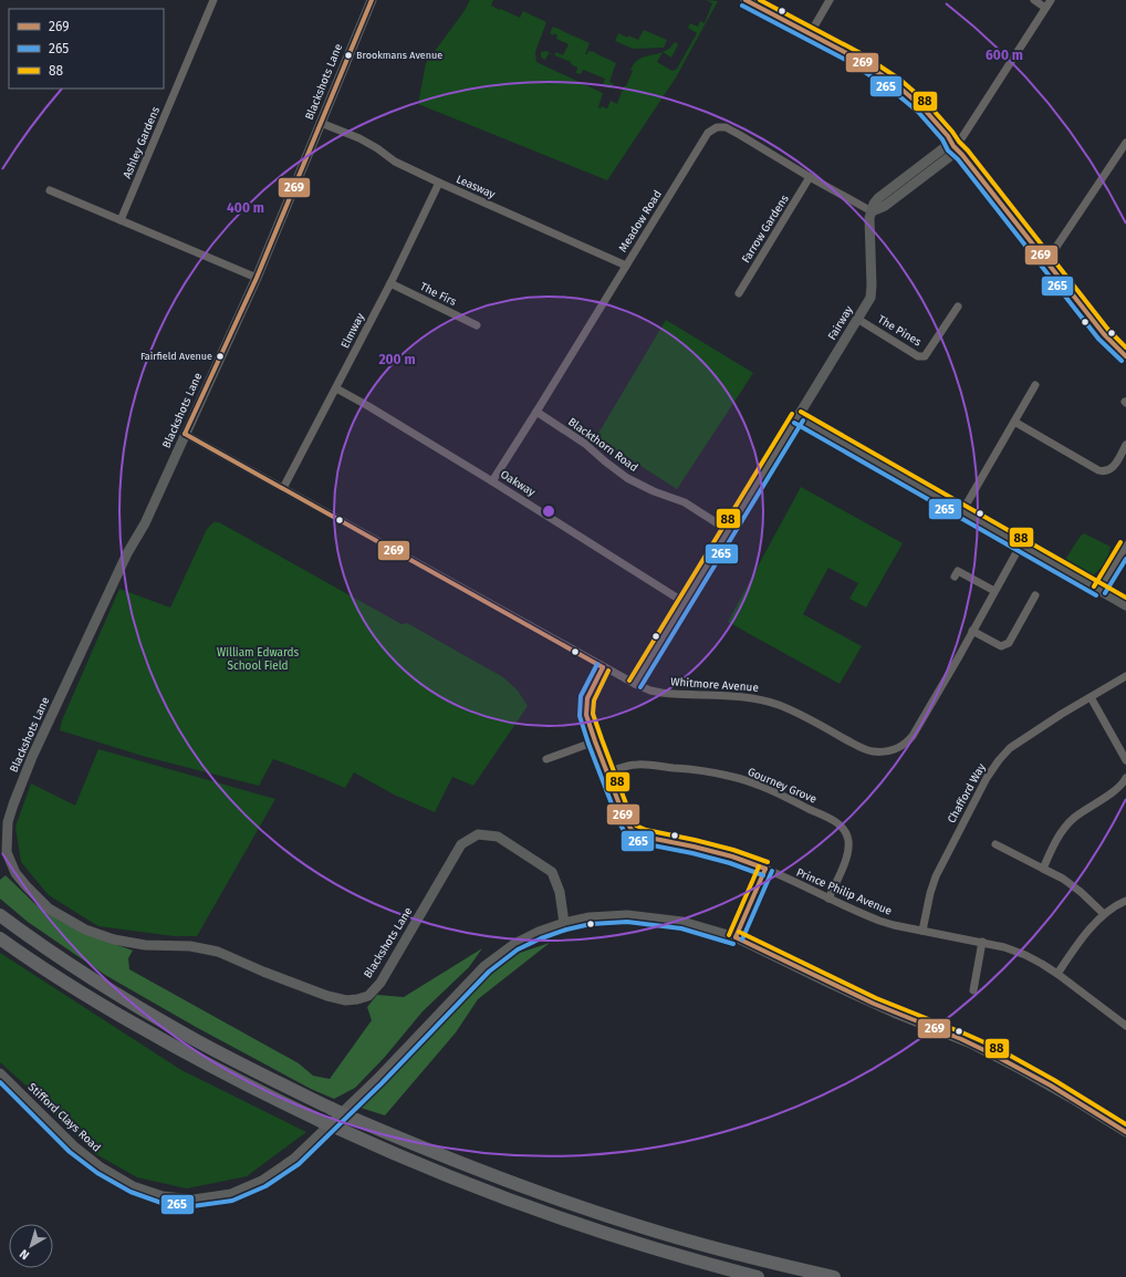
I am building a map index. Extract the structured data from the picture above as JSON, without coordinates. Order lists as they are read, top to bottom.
{
  "streets": {
    "street": [
      "Blackshots Lane",
      "Ashley Gardens",
      "Leasway",
      "Meadow Road",
      "Farrow Gardens",
      "The Firs",
      "Fairway",
      "Elmway",
      "The Pines",
      "Blackthorn Road",
      "Oakway",
      "Whitmore Avenue",
      "Gourney Grove",
      "Chafford Way",
      "Prince Philip Avenue",
      "Stifford Clays Road"
    ]
  },
  "crossings": [
    ["Blackshots Lane", "Leasway"],
    ["Blackshots Lane", "Whitmore Avenue"],
    ["Blackshots Lane", "Stifford Clays Road"],
    ["Leasway", "Meadow Road"],
    ["Leasway", "Elmway"],
    ["Meadow Road", "Farrow Gardens"],
    ["Meadow Road", "Fairway"],
    ["Meadow Road", "Blackthorn Road"],
    ["Meadow Road", "Oakway"],
    ["The Firs", "Elmway"],
    ["Fairway", "The Pines"],
    ["Fairway", "Blackthorn Road"],
    ["Fairway", "Oakway"],
    ["Fairway", "Whitmore Avenue"],
    ["Elmway", "Oakway"],
    ["Elmway", "Whitmore Avenue"],
    ["Whitmore Avenue", "Prince Philip Avenue"],
    ["Gourney Grove", "Prince Philip Avenue"],
    ["Chafford Way", "Prince Philip Avenue"]
  ],
  "parks": ["William Edwards School Field"],
  "places": ["Brookmans Avenue", "Fairfield Avenue"],
  "lines": ["transit line 269", "transit line 88", "transit line 265"],
  "legend": ["269", "265", "88"],
  "north": "bottom left",
  "rings": ["600 m", "400 m", "200 m"]
}
